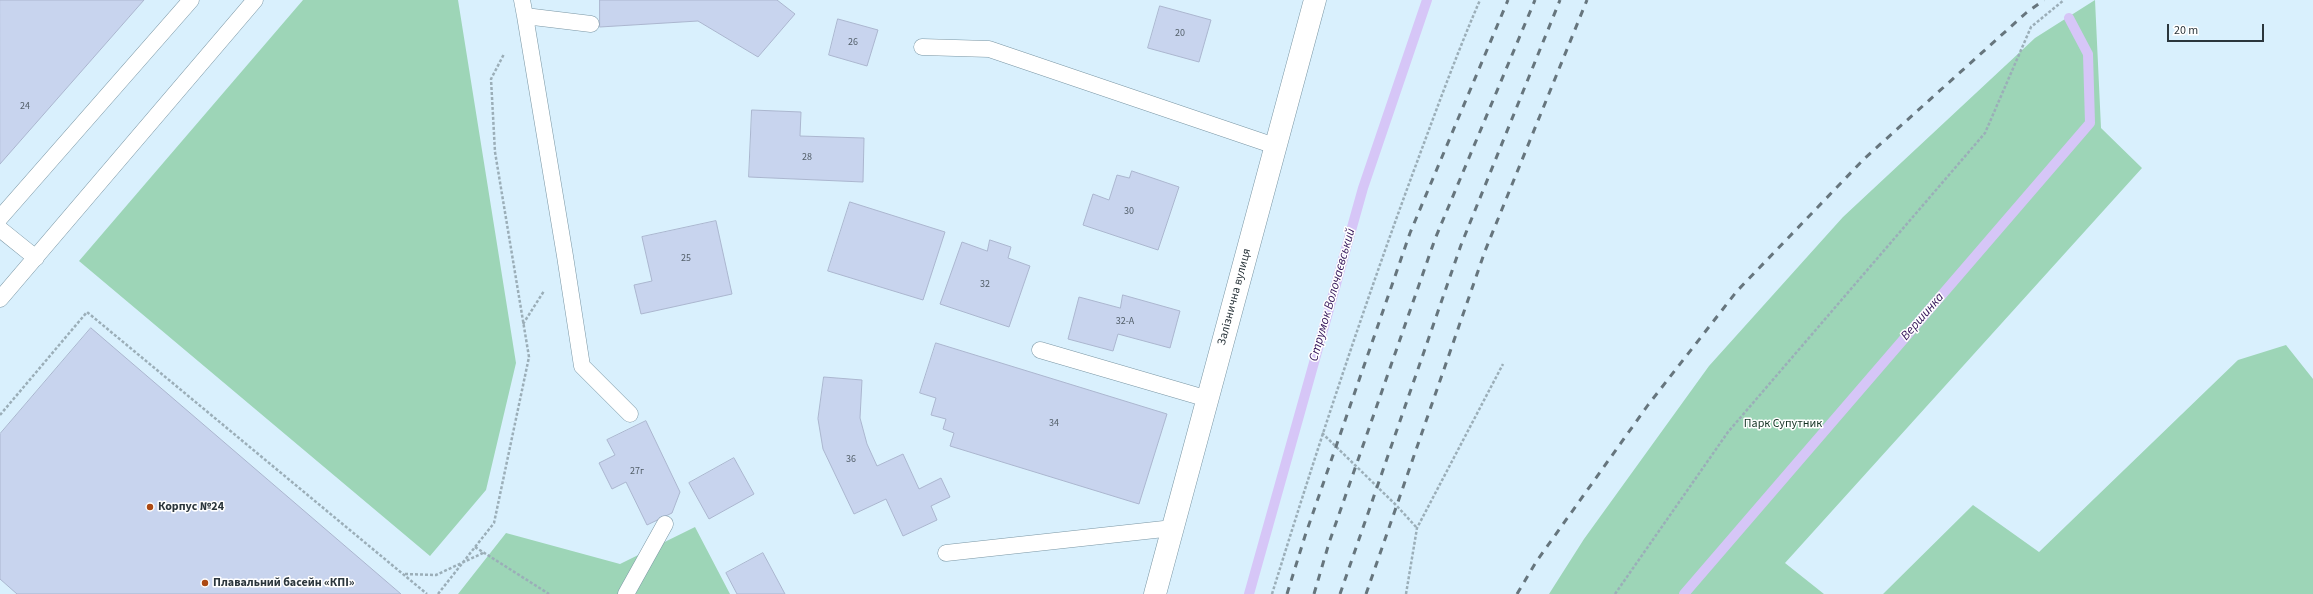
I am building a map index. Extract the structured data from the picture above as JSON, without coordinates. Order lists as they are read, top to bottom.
{
  "streets": {
    "street": ["Залізнична вулиця"]
  },
  "water": ["Струмок Волочаєвський", "Вершинка"],
  "parks": ["Парк Супутник"],
  "places": ["Корпус №24", "Плавальний басейн «КПІ»"],
  "house_numbers": [
    "20",
    "26",
    "24",
    "28",
    "30",
    "25",
    "32",
    "32-А",
    "34",
    "36",
    "27г"
  ],
  "scale_bar": "20 m"
}
